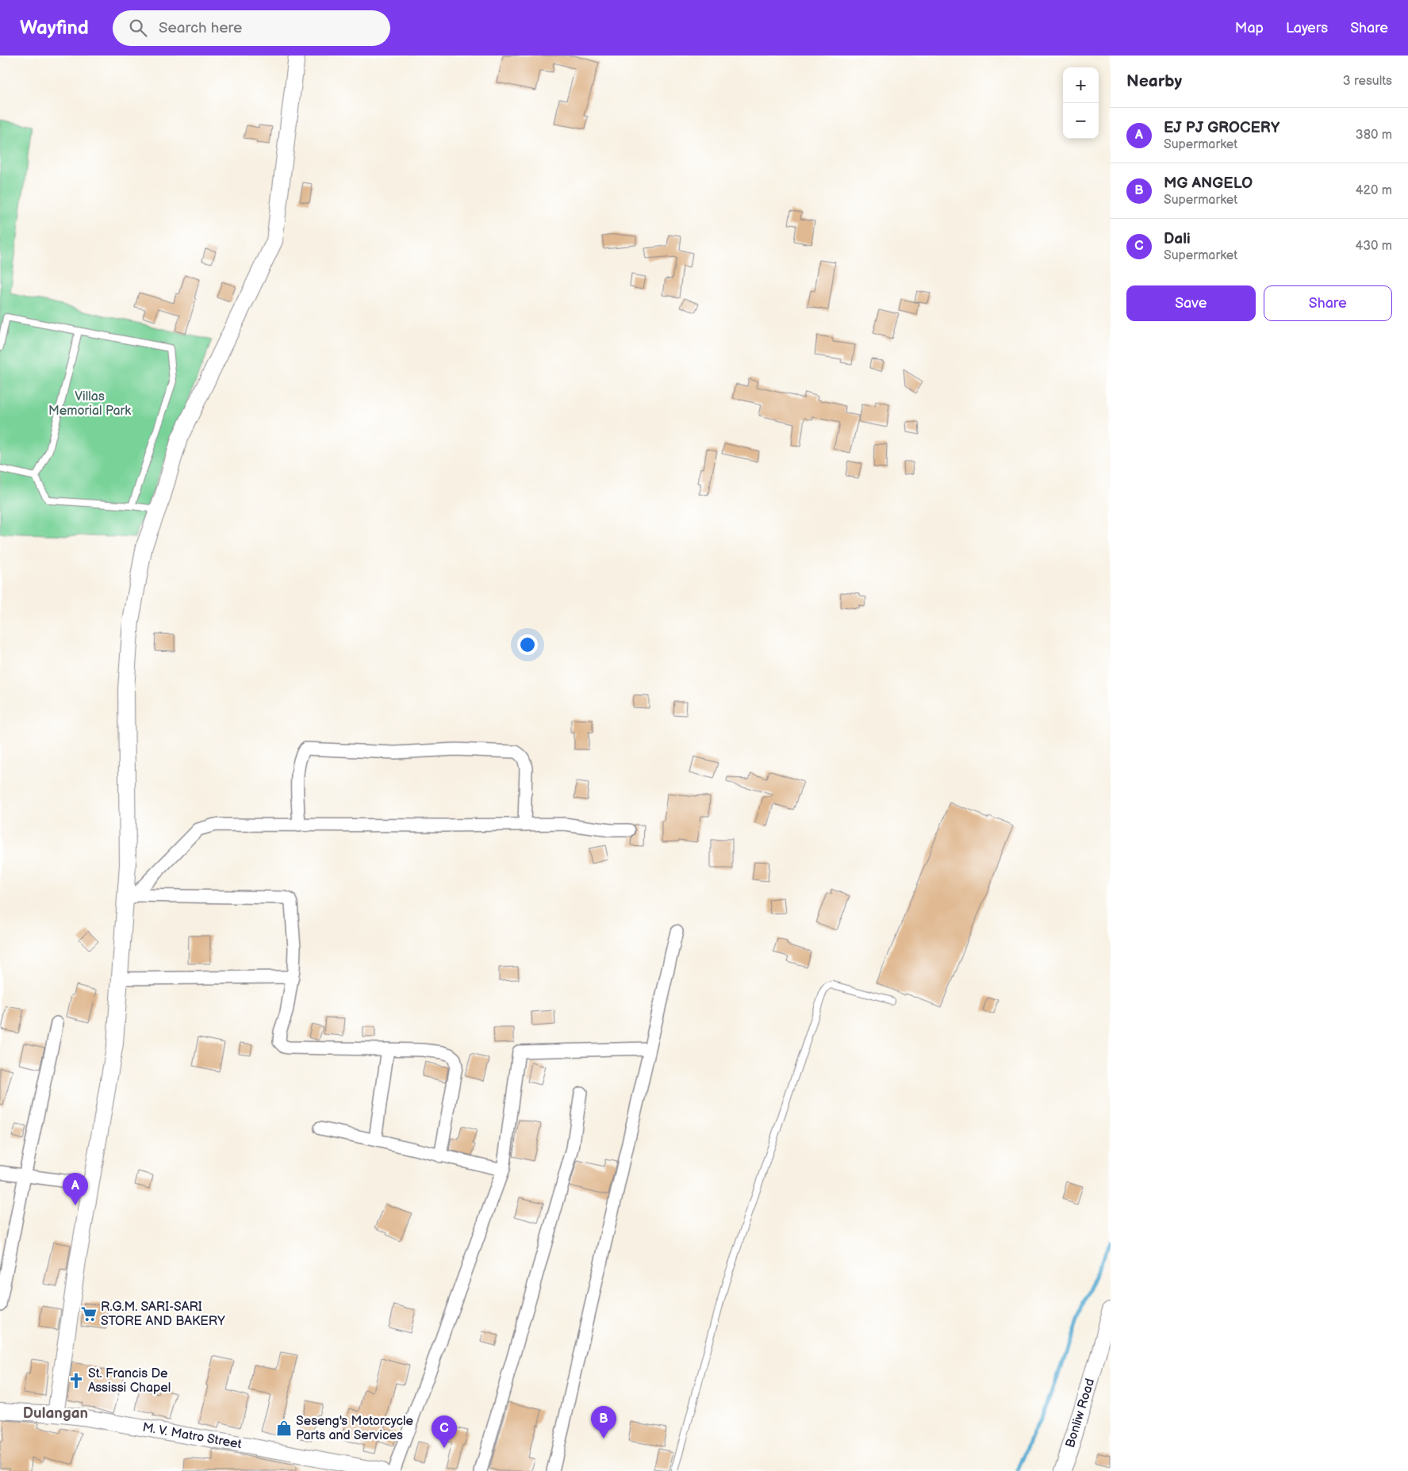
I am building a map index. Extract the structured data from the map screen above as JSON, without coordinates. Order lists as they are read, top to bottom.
{
  "streets": {
    "street": ["Bonliw Road", "M. V. Matro Street"]
  },
  "districts": ["Dulangan"],
  "parks": ["Villas Memorial Park"],
  "places": {
    "supermarket": ["R.G.M. SARI-SARI STORE AND BAKERY"],
    "church": ["St. Francis De Assissi Chapel"],
    "shop": ["Seseng's Motorcycle Parts and Services"]
  },
  "page": {
    "header": "Wayfind",
    "search": "Search here",
    "nav": ["Map", "Layers", "Share"],
    "heading": ["Nearby", "3 results"],
    "map_buttons": ["+", "−"],
    "list": [
      {
        "mark": "A",
        "name": "EJ PJ GROCERY",
        "note": "Supermarket",
        "value": "380 m"
      },
      {
        "mark": "B",
        "name": "MG ANGELO",
        "note": "Supermarket",
        "value": "420 m"
      },
      {
        "mark": "C",
        "name": "Dali",
        "note": "Supermarket",
        "value": "430 m"
      }
    ],
    "buttons": ["Save", "Share"],
    "pins": ["A", "B", "C"]
  }
}
